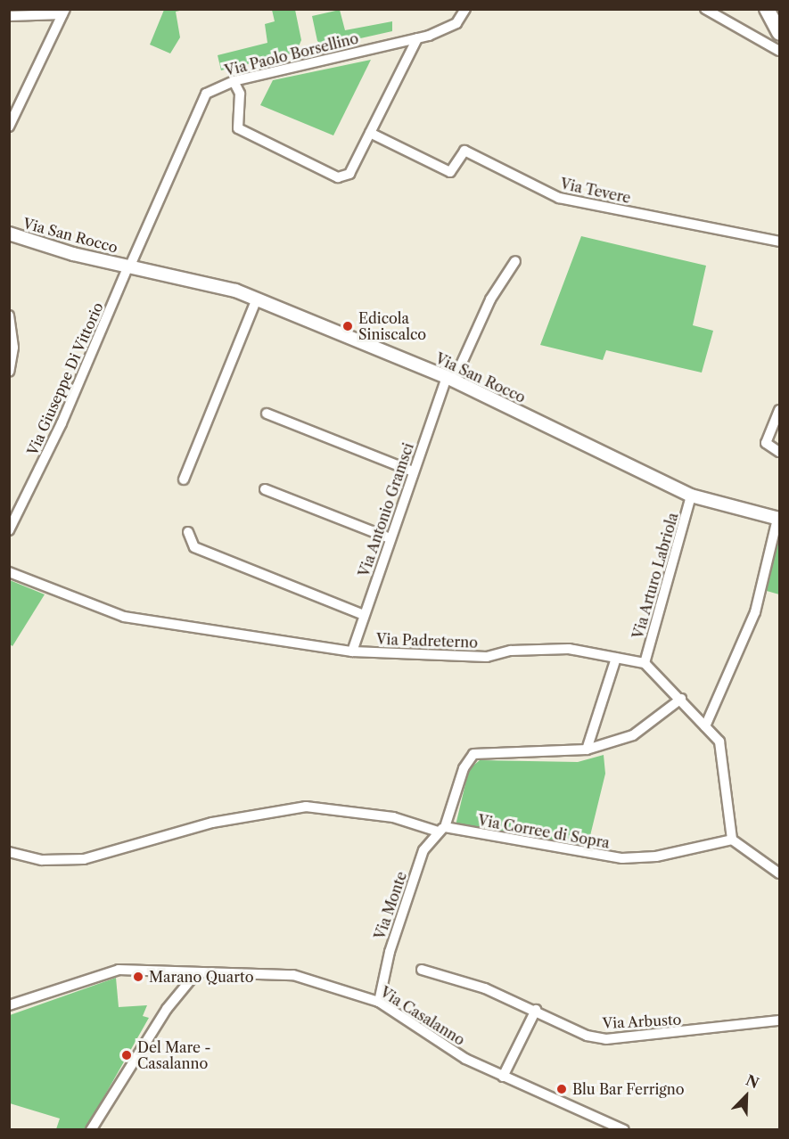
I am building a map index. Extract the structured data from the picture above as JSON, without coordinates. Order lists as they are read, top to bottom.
{
  "streets": {
    "street": [
      "Via Paolo Borsellino",
      "Via Tevere",
      "Via San Rocco",
      "Via Giuseppe Di Vittorio",
      "Via Antonio Gramsci",
      "Via Arturo Labriola",
      "Via Padreterno",
      "Via Corree di Sopra",
      "Via Monte",
      "Via Casalanno",
      "Via Arbusto"
    ]
  },
  "crossings": [
    ["Via Paolo Borsellino", "Via San Rocco"],
    ["Via Paolo Borsellino", "Via Giuseppe Di Vittorio"],
    ["Via San Rocco", "Via Giuseppe Di Vittorio"],
    ["Via San Rocco", "Via Antonio Gramsci"],
    ["Via San Rocco", "Via Arturo Labriola"],
    ["Via Antonio Gramsci", "Via Padreterno"],
    ["Via Arturo Labriola", "Via Padreterno"],
    ["Via Corree di Sopra", "Via Monte"],
    ["Via Monte", "Via Casalanno"]
  ],
  "places": [
    "Edicola Siniscalco",
    "Marano Quarto",
    "Del Mare - Casalanno",
    "Blu Bar Ferrigno"
  ],
  "north": "top right"
}
